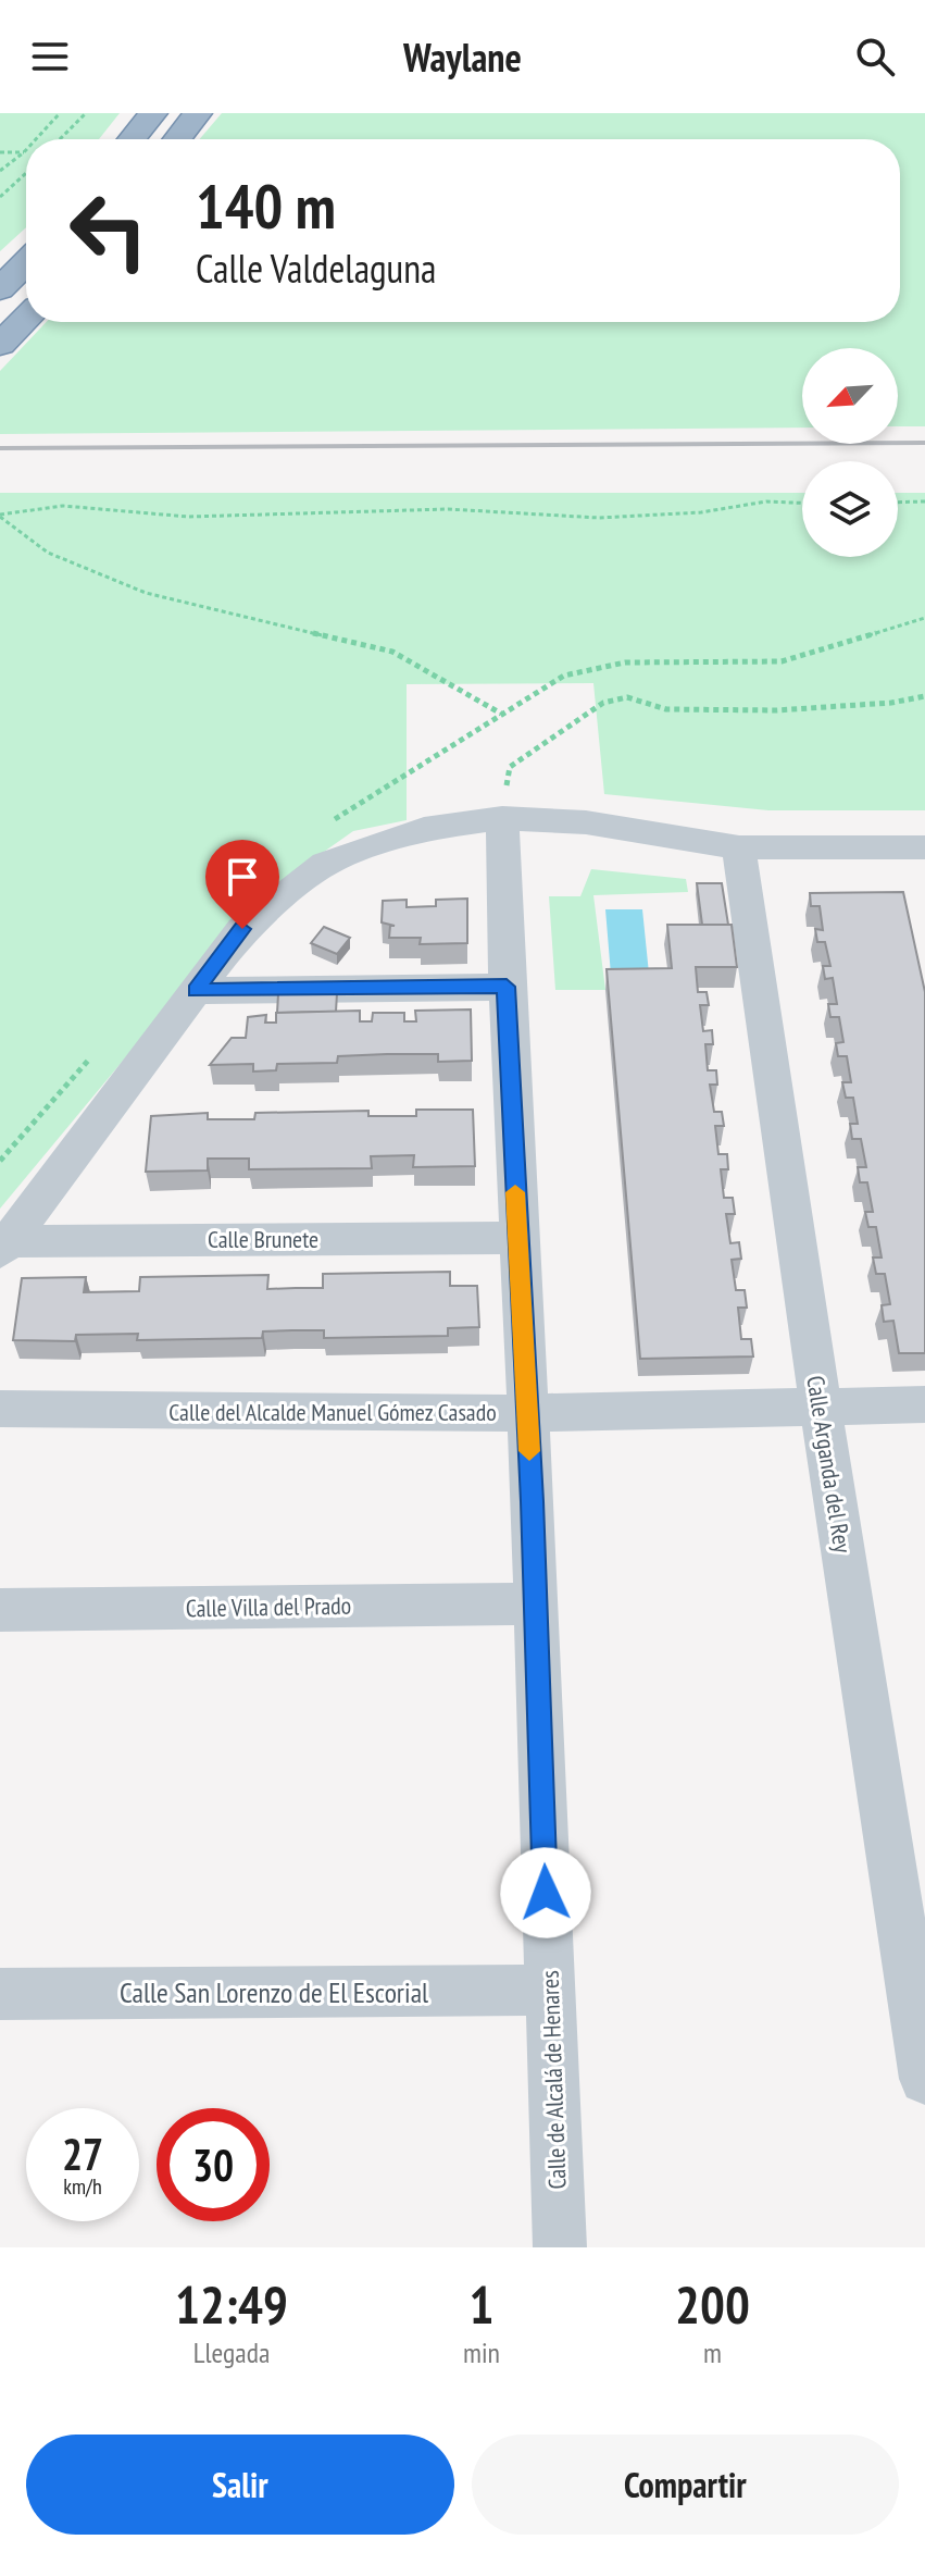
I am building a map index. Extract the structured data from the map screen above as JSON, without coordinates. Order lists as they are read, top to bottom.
{
  "streets": {
    "street": [
      "Calle Brunete",
      "Calle del Alcalde Manuel Gómez Casado",
      "Calle Arganda del Rey",
      "Calle Villa del Prado",
      "Calle San Lorenzo de El Escorial",
      "Calle de Alcalá de Henares"
    ]
  },
  "crossings": [
    ["Calle Brunete", "Calle de Alcalá de Henares"],
    ["Calle del Alcalde Manuel Gómez Casado", "Calle Arganda del Rey"],
    ["Calle del Alcalde Manuel Gómez Casado", "Calle de Alcalá de Henares"],
    ["Calle Villa del Prado", "Calle de Alcalá de Henares"],
    ["Calle San Lorenzo de El Escorial", "Calle de Alcalá de Henares"]
  ],
  "north": "bottom left",
  "page": {
    "header": "Waylane",
    "turn": ["140 m", "Calle Valdelaguna"],
    "speed": "27 km/h",
    "limit": "30",
    "eta": [
      "12:49",
      "Llegada",
      "1",
      "min",
      "200",
      "m"
    ],
    "buttons": ["Salir", "Compartir"]
  }
}
